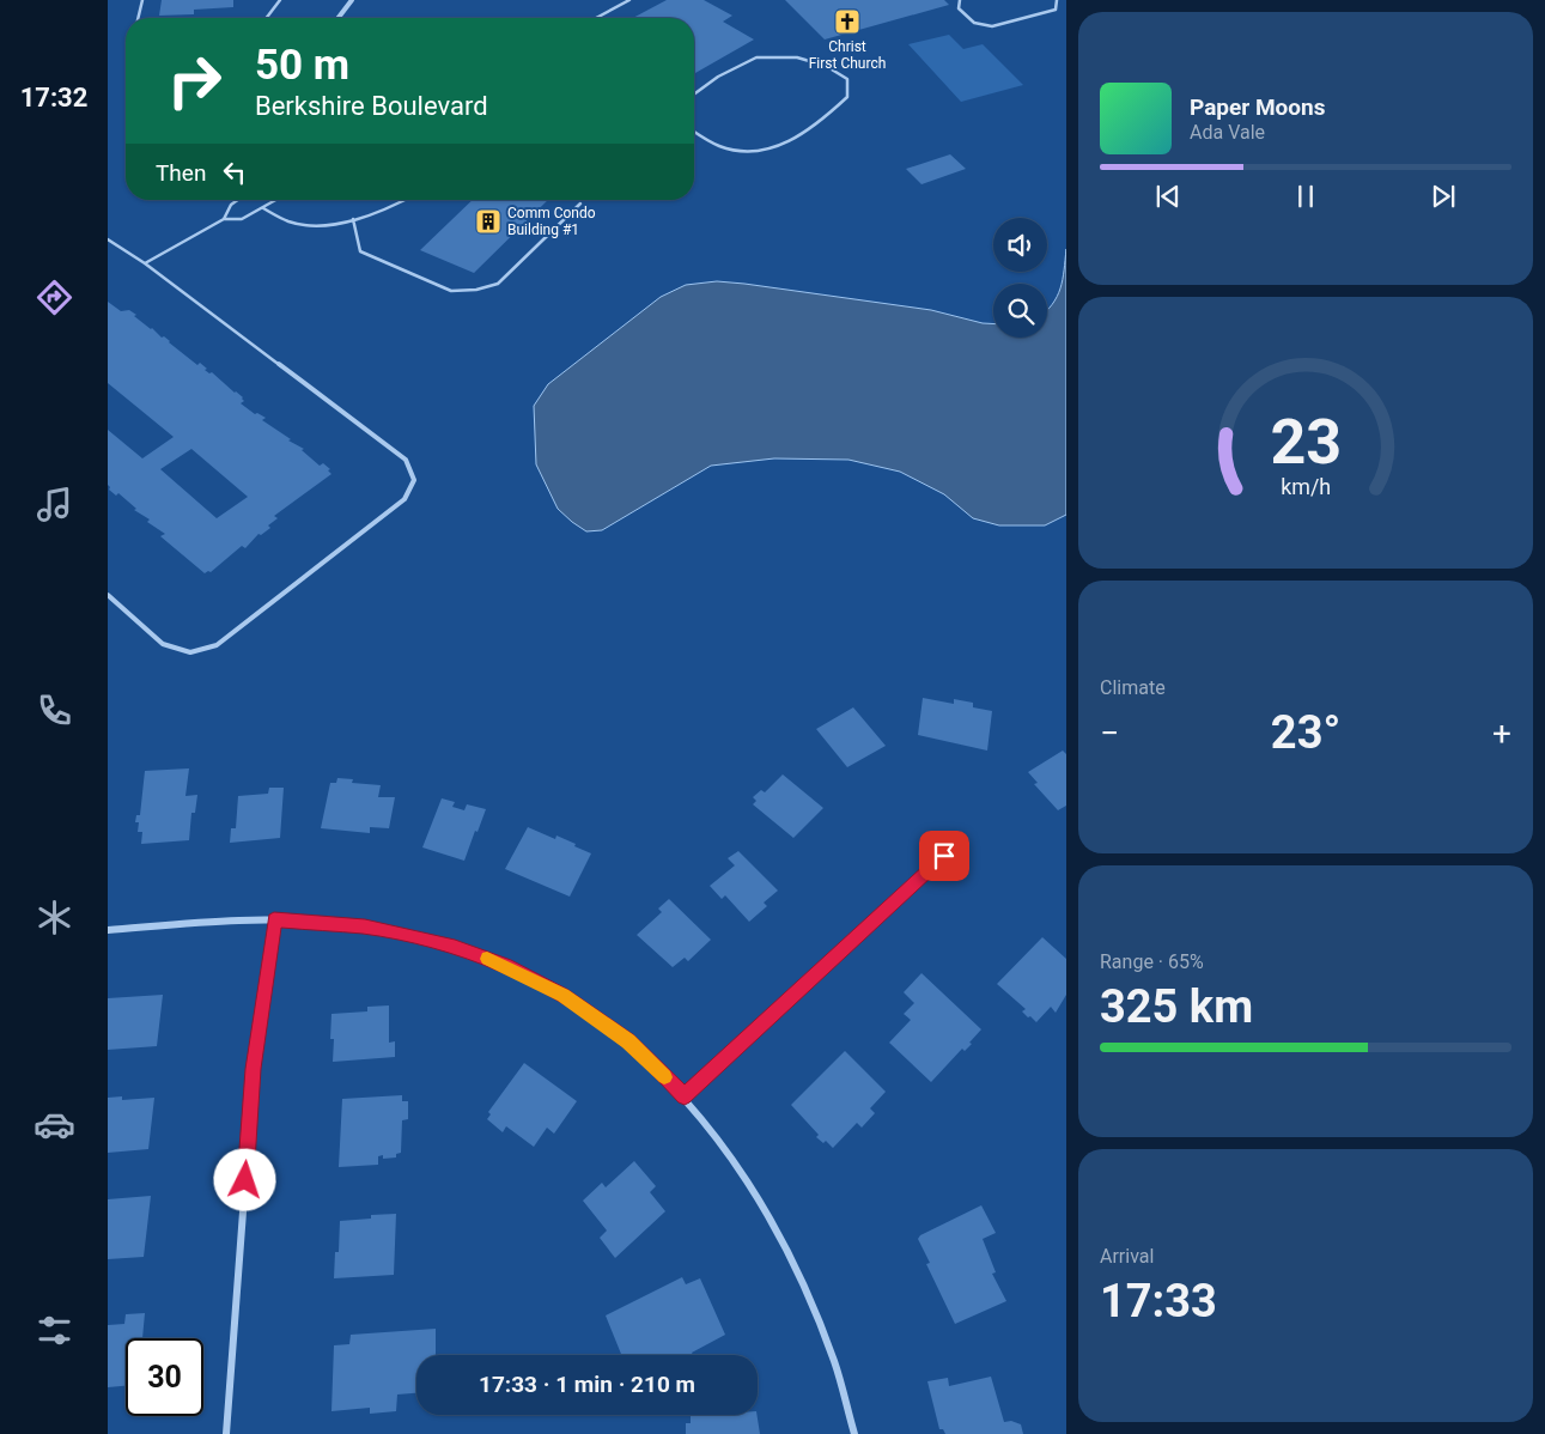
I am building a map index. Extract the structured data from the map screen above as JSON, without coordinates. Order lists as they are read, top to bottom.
{
  "places": {
    "church": ["Christ First Church"],
    "building": ["Comm Condo Building #1"]
  },
  "page": {
    "tabs": "17:32",
    "turn": ["50 m", "Berkshire Boulevard"],
    "song": ["Paper Moons", "Ada Vale"],
    "then": "Then",
    "tile": [
      "Climate",
      ["Range · 65%", "325 km"],
      ["Arrival", "17:33"]
    ],
    "heat": ["−", "23°", "+"],
    "limit": "30",
    "trip": "17:33 · 1 min · 210 m",
    "gauge": ["23", "km/h"]
  }
}
